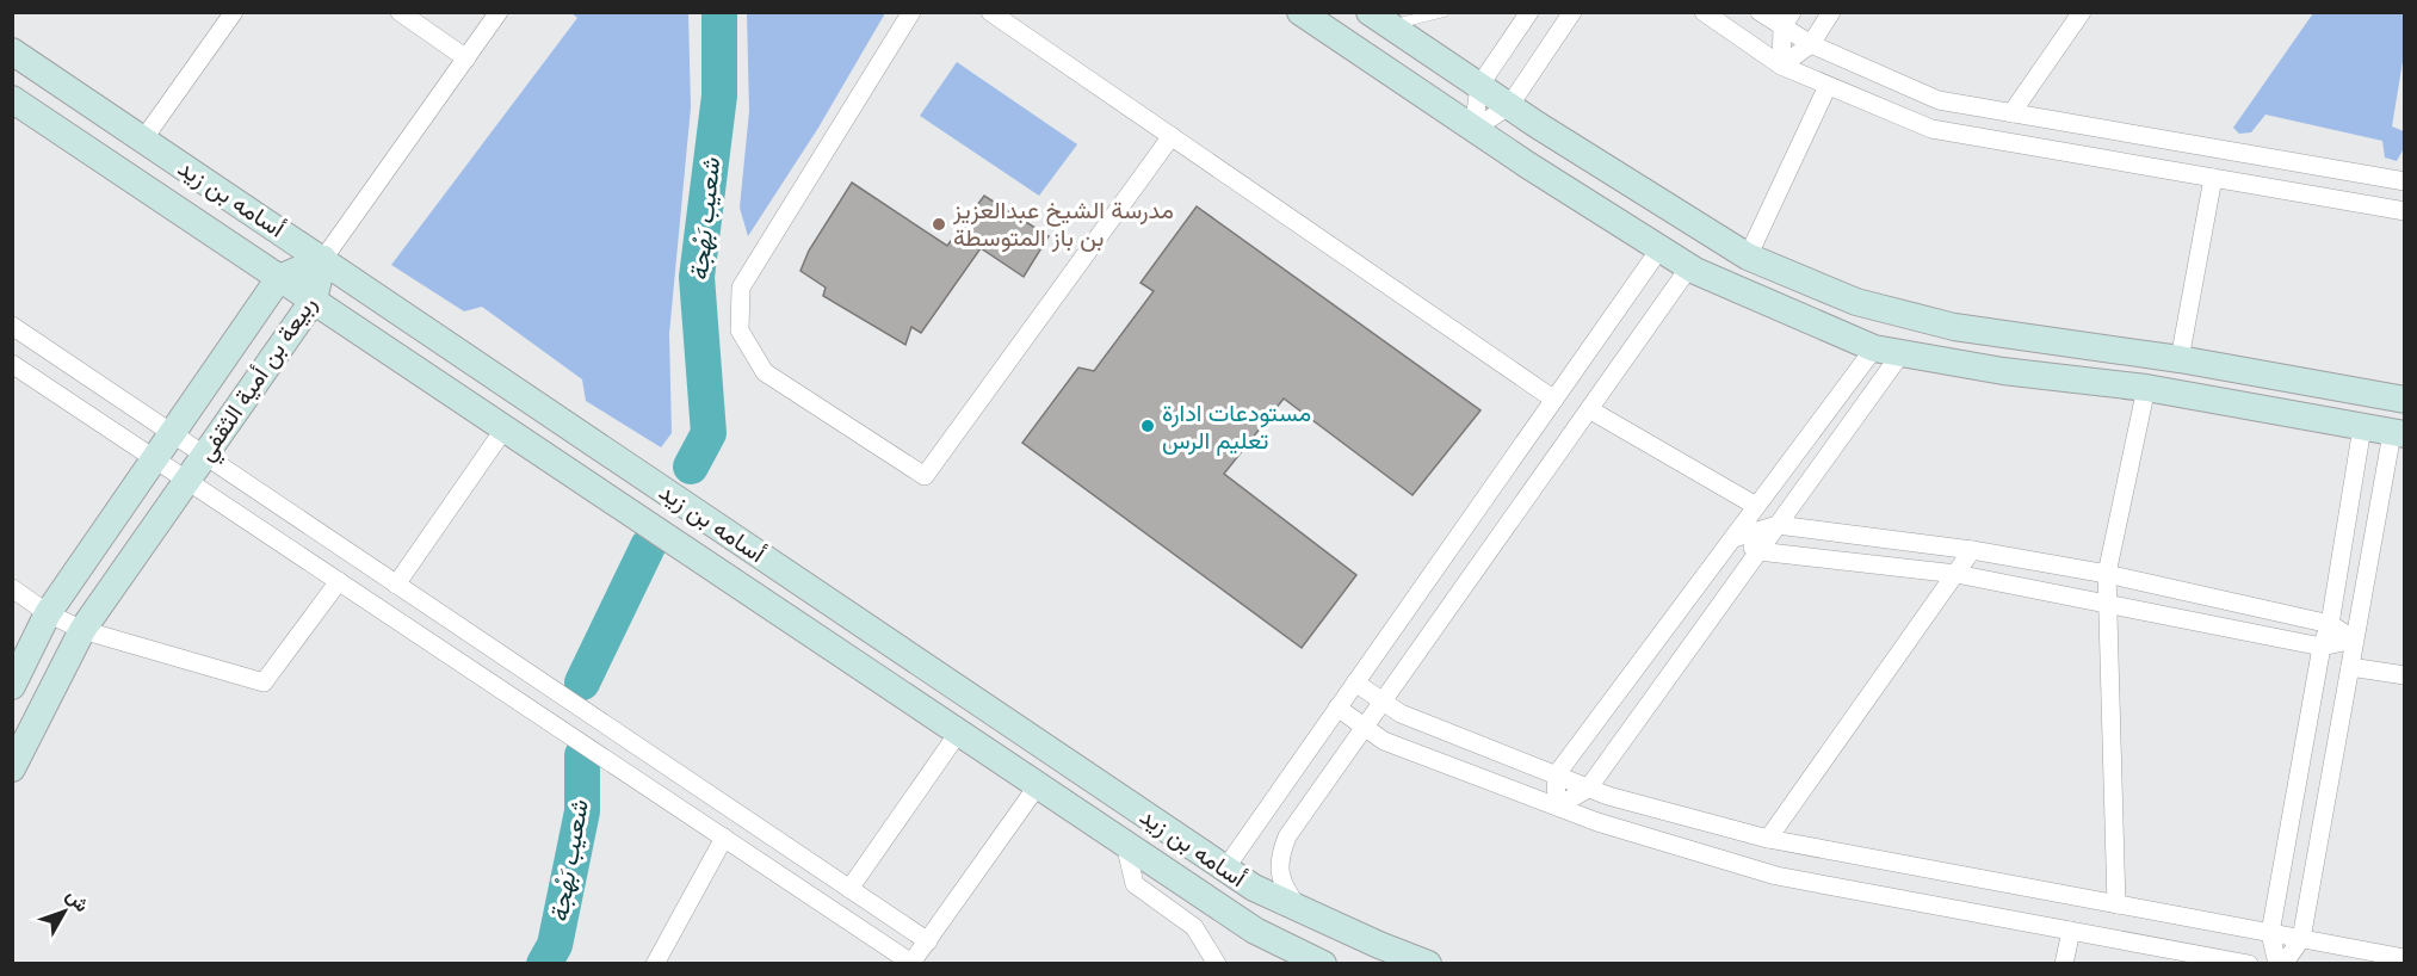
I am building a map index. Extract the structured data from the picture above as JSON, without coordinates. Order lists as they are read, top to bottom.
{
  "streets": {
    "street": ["أسامه بن زيد", "ربيعة بن أمية الثقفي"]
  },
  "crossings": [
    ["أسامه بن زيد", "ربيعة بن أمية الثقفي"]
  ],
  "water": ["شعيب بَهْجة"],
  "places": ["مدرسة الشيخ عبدالعزيز بن باز المتوسطة", "مستودعات ادارة تعليم الرس"],
  "north": "top right"
}
